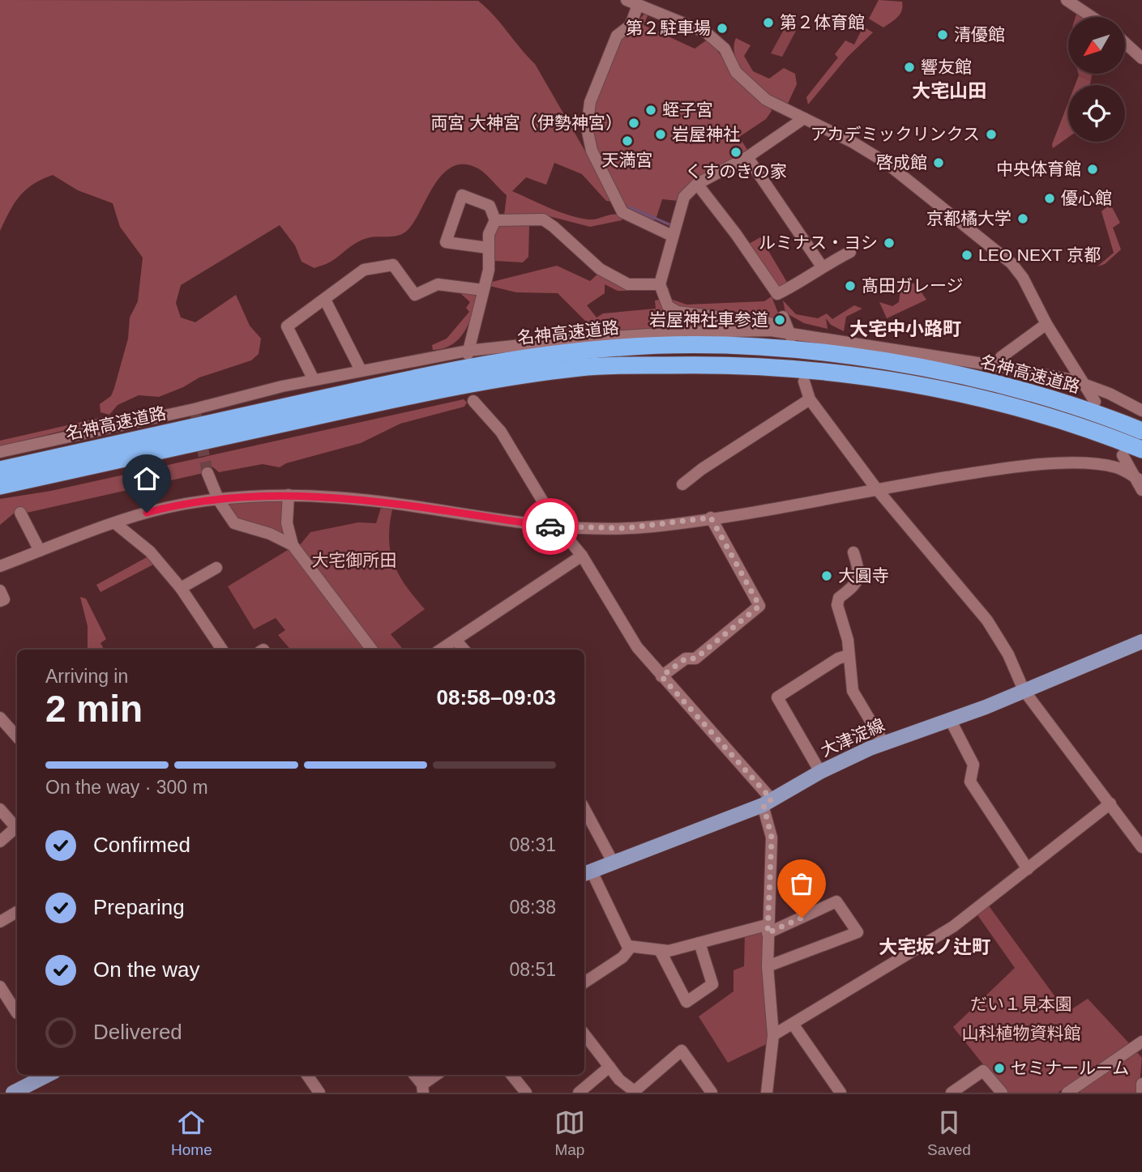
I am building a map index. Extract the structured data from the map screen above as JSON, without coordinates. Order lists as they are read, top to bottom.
{
  "streets": {
    "highway": ["名神高速道路"],
    "main road": ["大津淀線"]
  },
  "districts": ["大宅山田", "大宅中小路町", "大宅坂ノ辻町"],
  "parks": ["大宅御所田", "だい１見本園", "山科植物資料館"],
  "places": [
    "第２体育館",
    "第２駐車場",
    "清優館",
    "響友館",
    "蛭子宮",
    "両宮 大神宮（伊勢神宮）",
    "岩屋神社",
    "アカデミックリンクス",
    "天満宮",
    "くすのきの家",
    "啓成館",
    "中央体育館",
    "優心館",
    "京都橘大学",
    "ルミナス・ヨシ",
    "LEO NEXT 京都",
    "髙田ガレージ",
    "岩屋神社車参道",
    "大圓寺",
    "セミナールーム"
  ],
  "north": "bottom left",
  "page": {
    "heading": ["2 min", "Arriving in", "08:58–09:03"],
    "bar": "On the way · 300 m",
    "list": [
      ["Confirmed", "08:31"],
      ["Preparing", "08:38"],
      ["On the way", "08:51"],
      "Delivered"
    ],
    "tabs": ["Home", "Map", "Saved"]
  }
}
